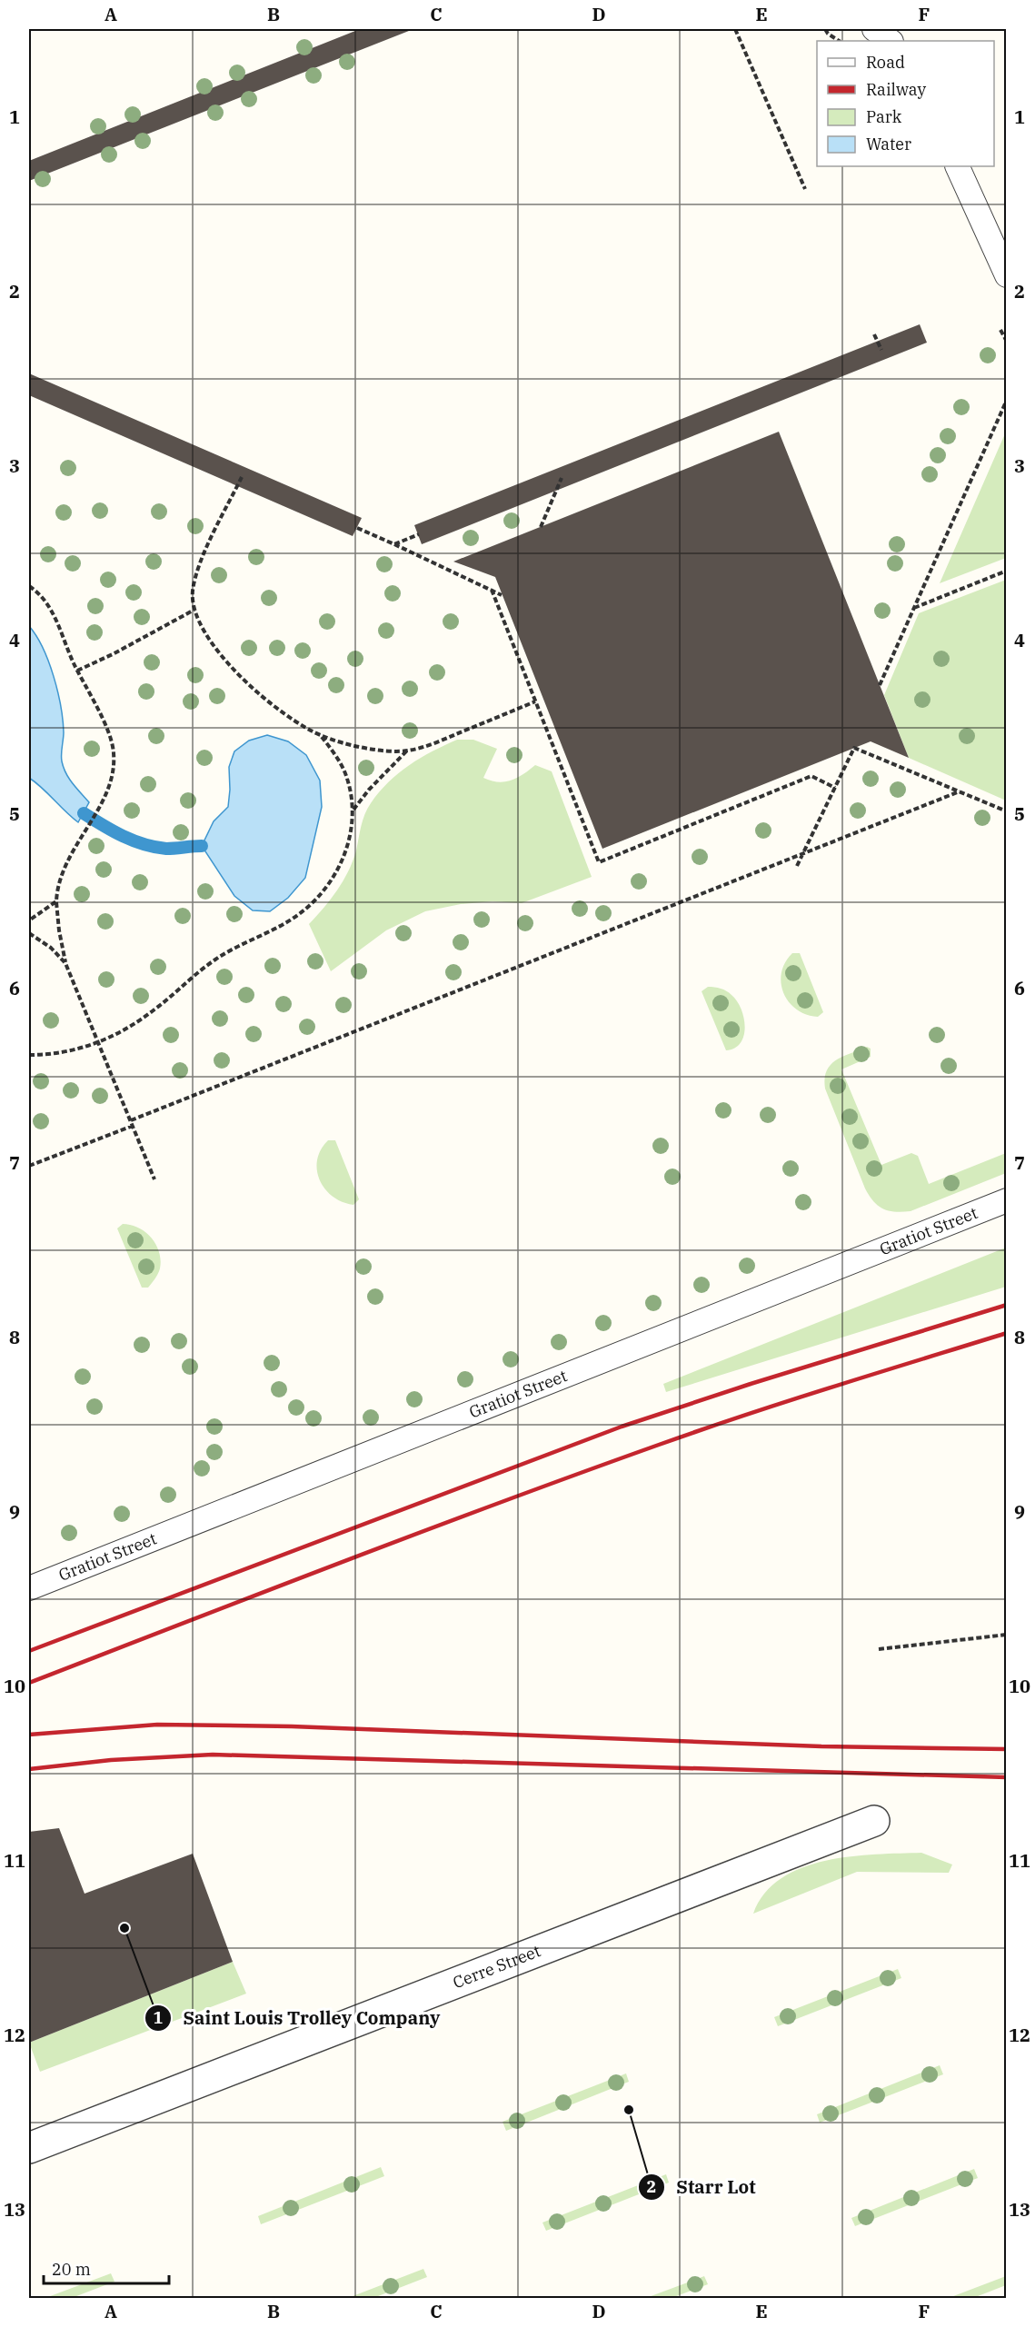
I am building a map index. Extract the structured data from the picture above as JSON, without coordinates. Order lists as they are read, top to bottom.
{
  "streets": {
    "street": ["Cerre Street"],
    "lane": ["Gratiot Street"]
  },
  "places": ["Saint Louis Trolley Company", "Starr Lot"],
  "legend": [
    "Road",
    "Railway",
    "Park",
    "Water"
  ],
  "scale_bar": "20 m",
  "grid": {
    "columns": [
      "A",
      "B",
      "C",
      "D",
      "E",
      "F"
    ],
    "rows": [
      "1",
      "2",
      "3",
      "4",
      "5",
      "6",
      "7",
      "8",
      "9",
      "10",
      "11",
      "12",
      "13"
    ]
  }
}
